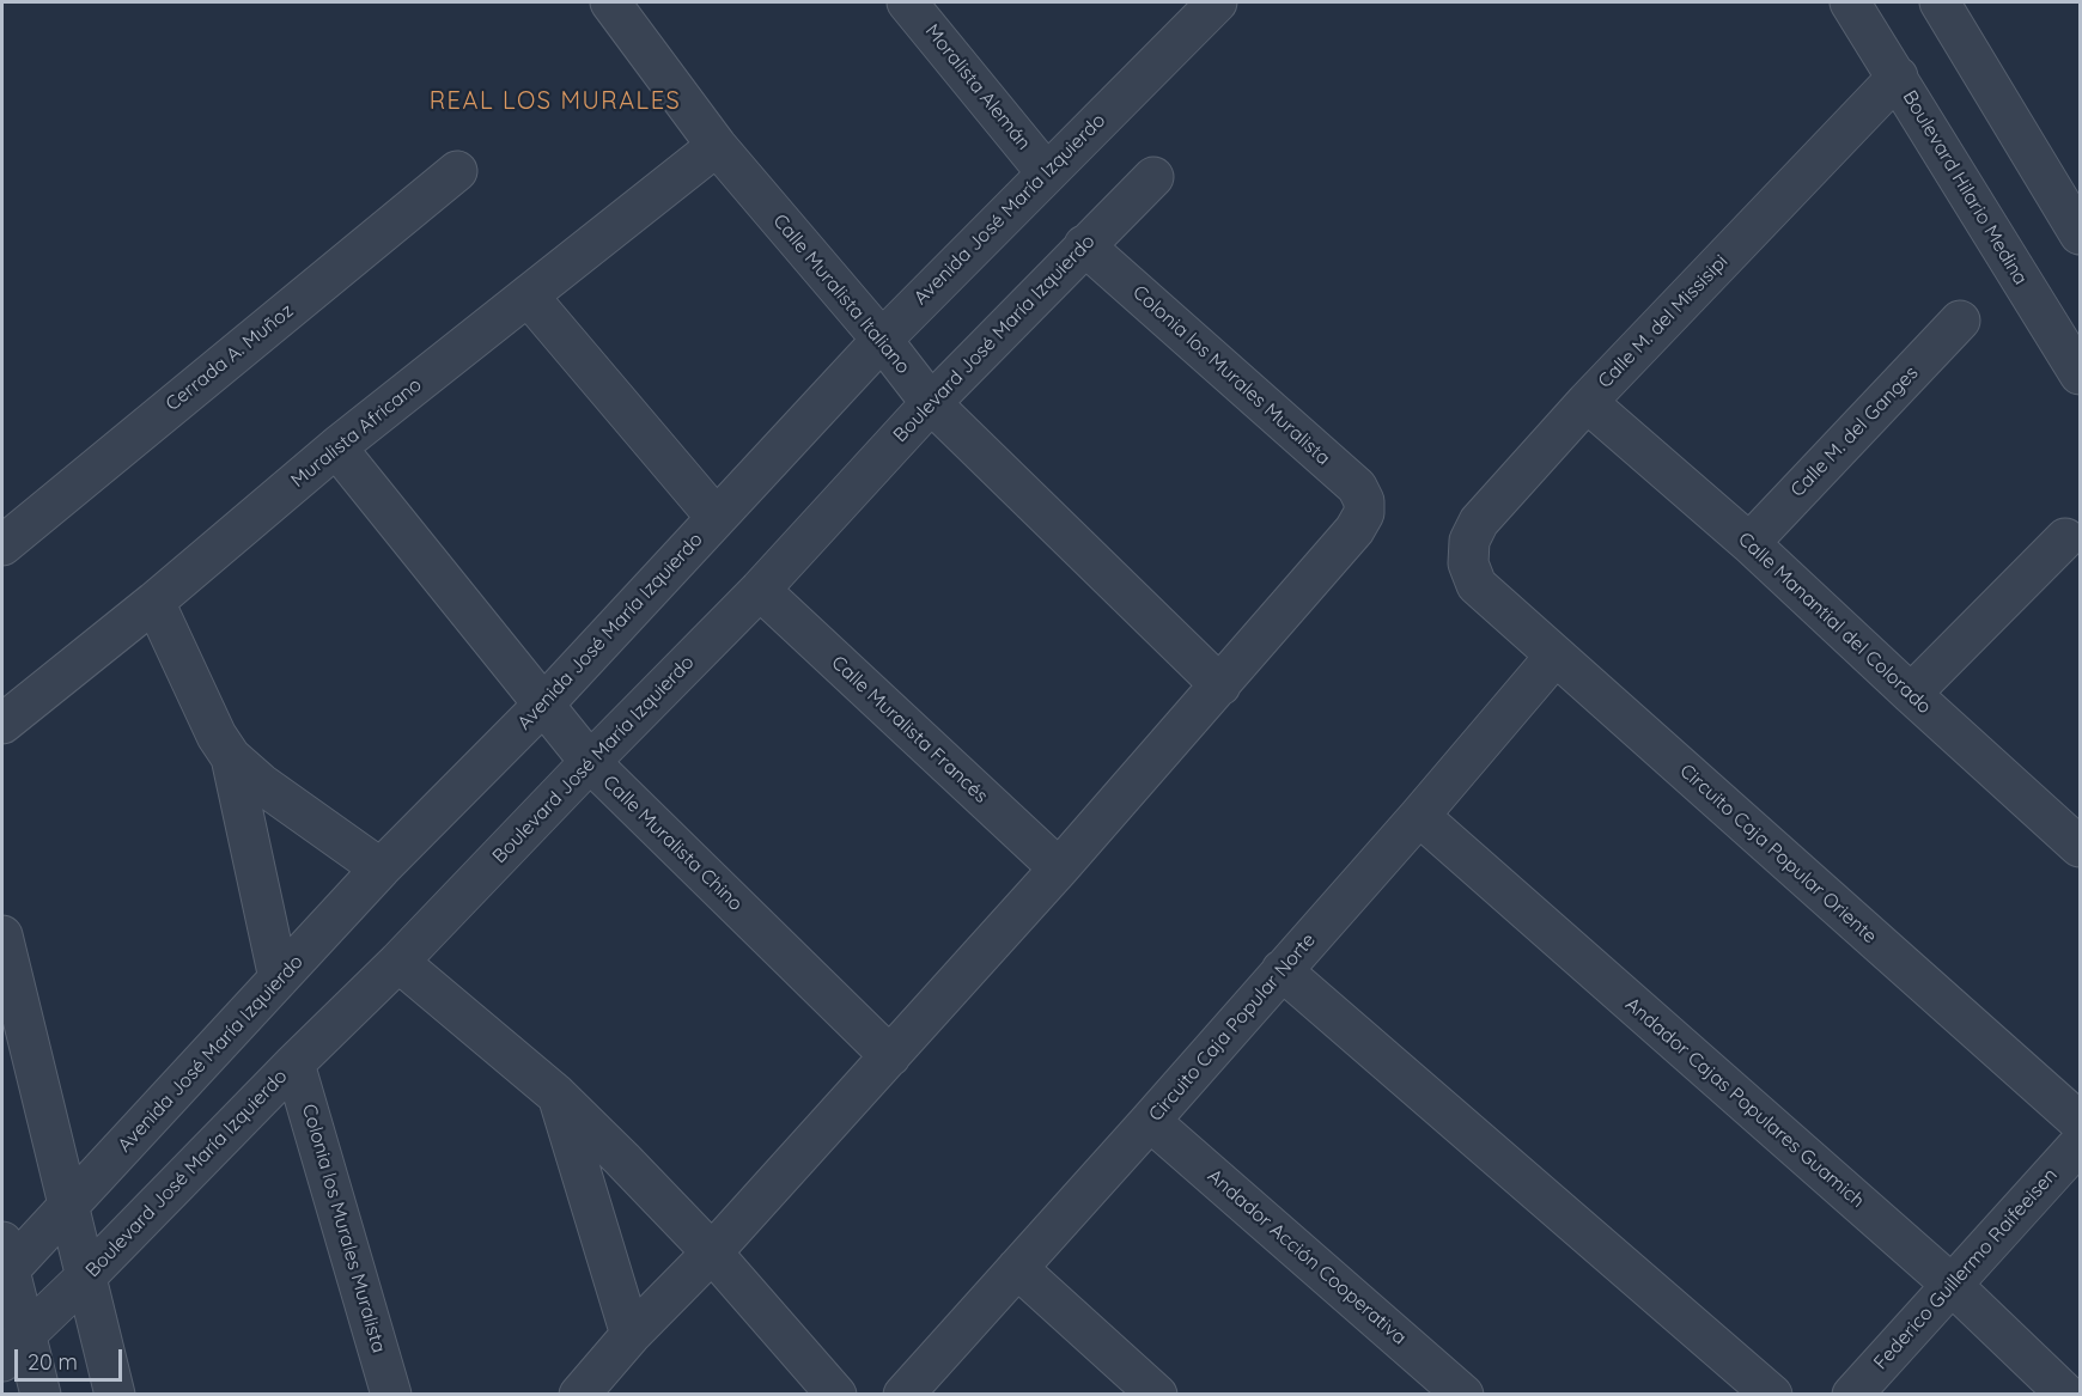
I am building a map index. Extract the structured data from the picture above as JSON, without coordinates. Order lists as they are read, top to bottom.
{
  "streets": {
    "street": [
      "Moralista Alemán",
      "Boulevard Hilario Medina",
      "Avenida José María Izquierdo",
      "Calle Muralista Italiano",
      "Calle M. del Missisipi",
      "Boulevard José María Izquierdo",
      "Cerrada A. Muñoz",
      "Colonia los Murales Muralista",
      "Calle M. del Ganges",
      "Muralista Africano",
      "Calle Manantial del Colorado",
      "Calle Muralista Francés",
      "Calle Muralista Chino",
      "Circuito Caja Popular Oriente",
      "Circuito Caja Popular Norte",
      "Andador Cajas Populares Guamich",
      "Andador Acción Cooperativa",
      "Federico Guillermo Raifeeisen"
    ]
  },
  "crossings": [
    ["Moralista Alemán", "Avenida José María Izquierdo"],
    ["Boulevard Hilario Medina", "Calle M. del Missisipi"],
    ["Avenida José María Izquierdo", "Calle Muralista Italiano"],
    ["Avenida José María Izquierdo", "Calle Muralista Chino"],
    ["Calle Muralista Italiano", "Boulevard José María Izquierdo"],
    ["Calle Muralista Italiano", "Colonia los Murales Muralista"],
    ["Calle Muralista Italiano", "Muralista Africano"],
    ["Calle M. del Missisipi", "Calle Manantial del Colorado"],
    ["Calle M. del Missisipi", "Circuito Caja Popular Oriente"],
    ["Boulevard José María Izquierdo", "Colonia los Murales Muralista"],
    ["Boulevard José María Izquierdo", "Calle Muralista Francés"],
    ["Boulevard José María Izquierdo", "Calle Muralista Chino"],
    ["Calle M. del Ganges", "Calle Manantial del Colorado"],
    ["Muralista Africano", "Calle Muralista Chino"],
    ["Circuito Caja Popular Oriente", "Circuito Caja Popular Norte"],
    ["Circuito Caja Popular Norte", "Andador Cajas Populares Guamich"],
    ["Circuito Caja Popular Norte", "Andador Acción Cooperativa"],
    ["Andador Cajas Populares Guamich", "Federico Guillermo Raifeeisen"]
  ],
  "districts": ["REAL LOS MURALES"],
  "scale_bar": "20 m"
}
